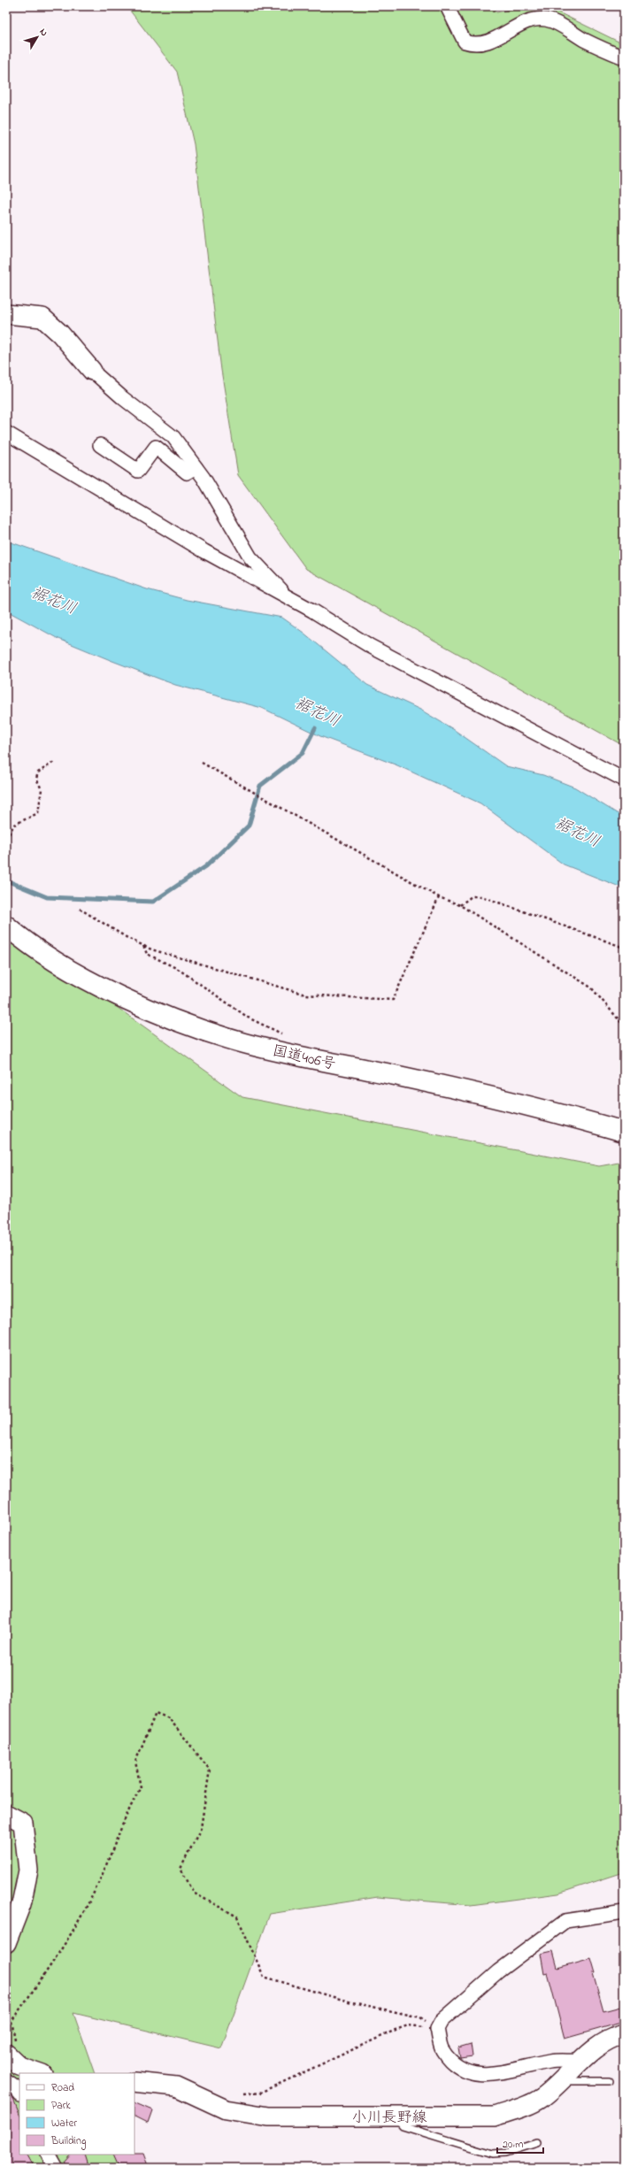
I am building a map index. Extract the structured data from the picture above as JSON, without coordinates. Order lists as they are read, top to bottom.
{
  "streets": {
    "highway": ["国道406号"],
    "main road": ["小川長野線"]
  },
  "water": ["裾花川"],
  "legend": [
    "Road",
    "Park",
    "Water",
    "Building"
  ],
  "scale_bar": "20 m",
  "north": "top right"
}
